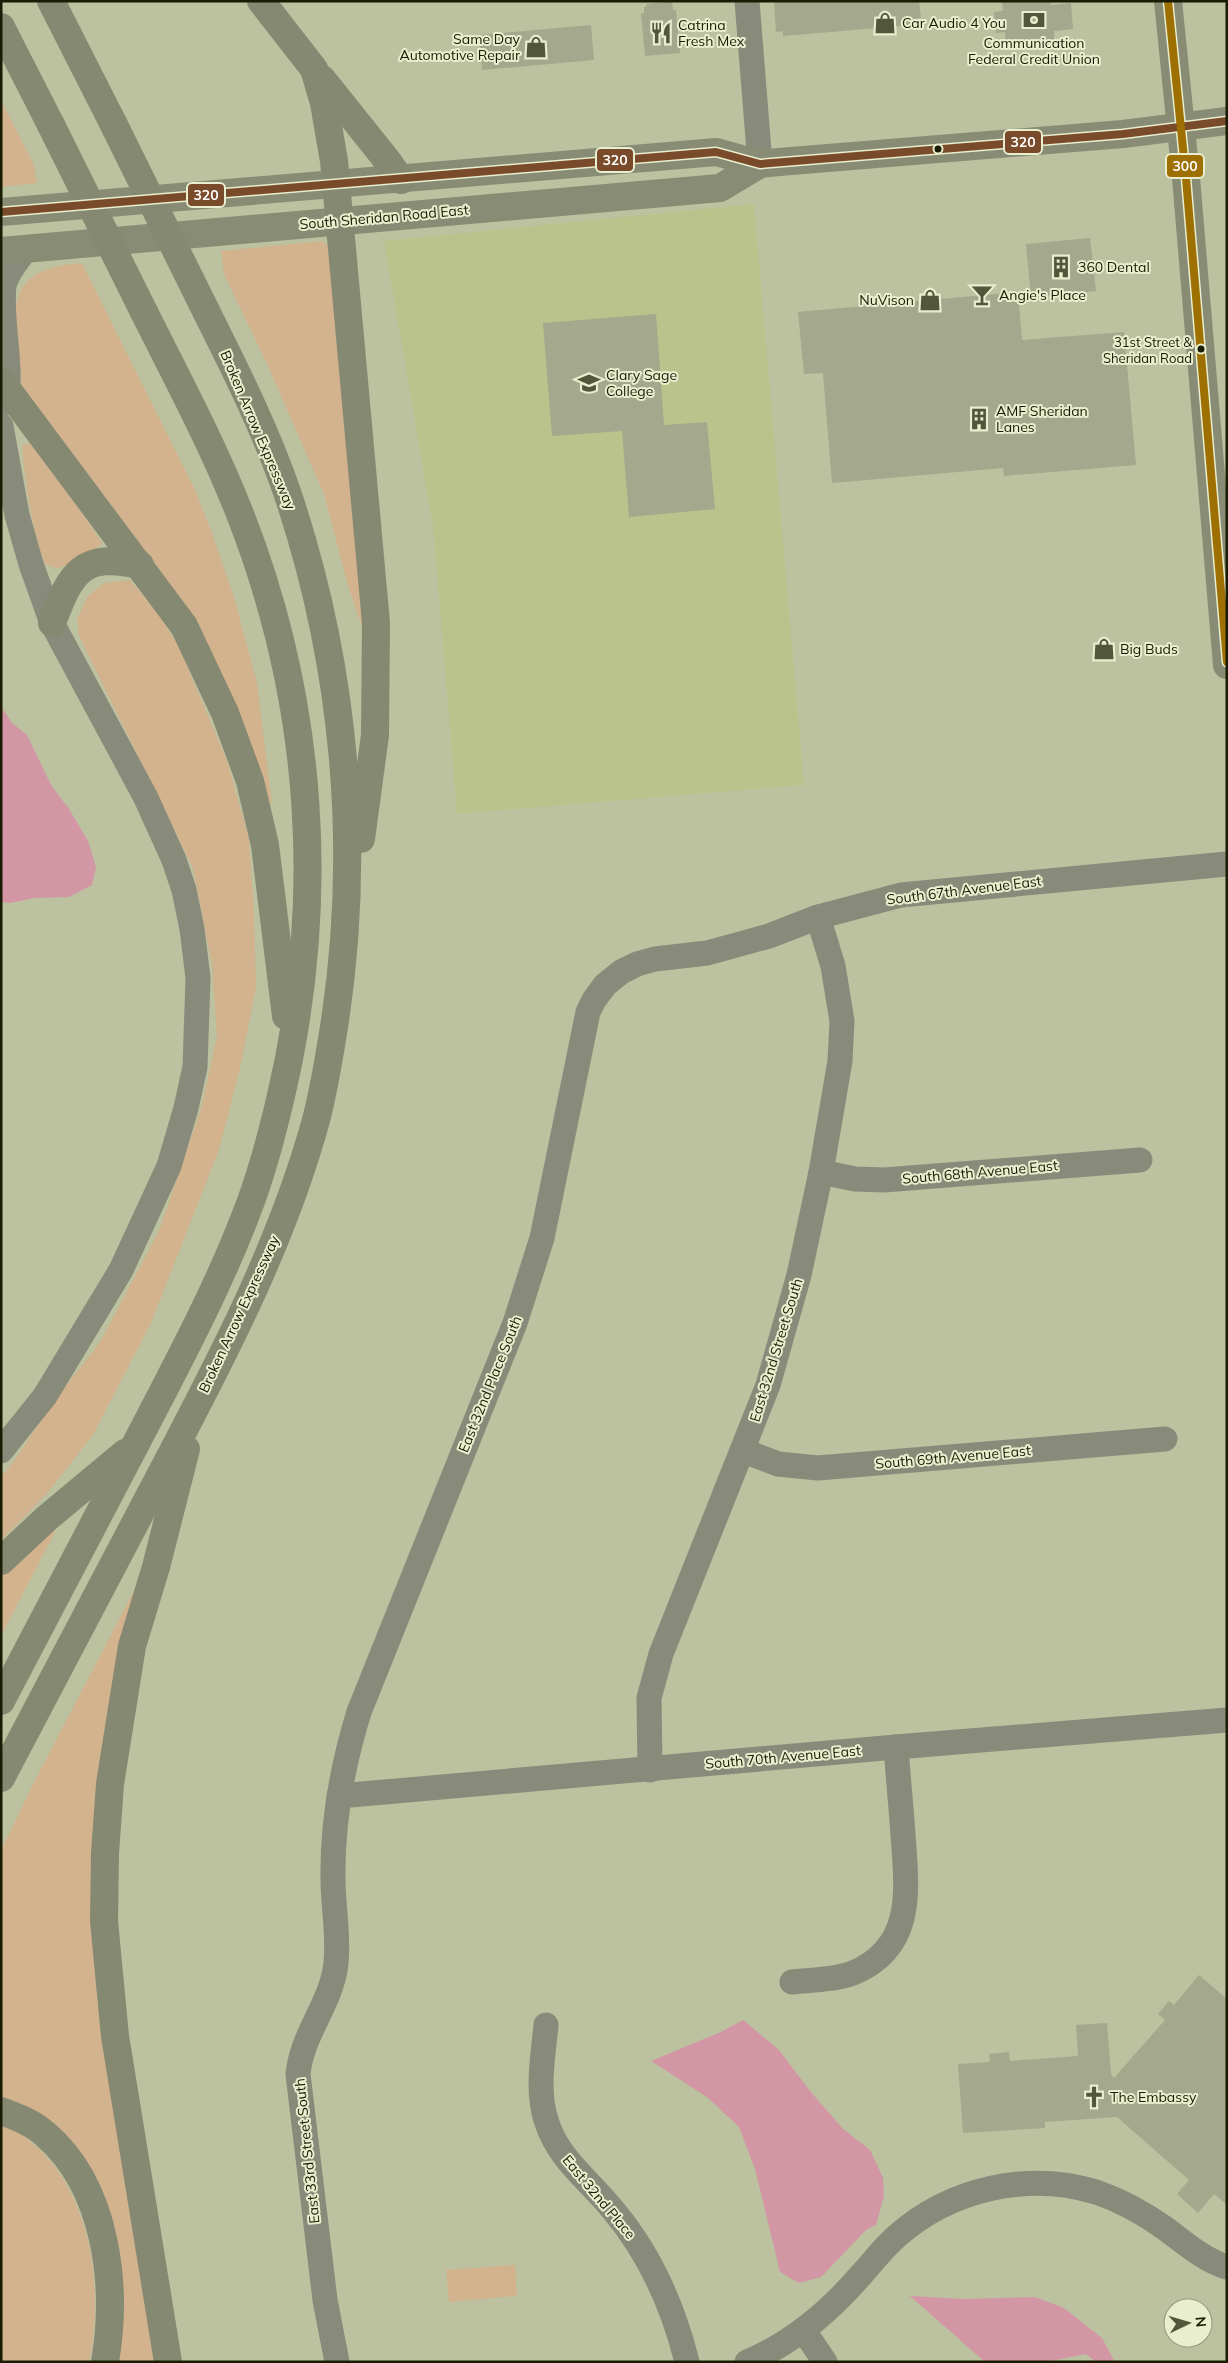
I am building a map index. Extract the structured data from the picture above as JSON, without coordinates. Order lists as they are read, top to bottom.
{
  "streets": {
    "highway": ["Broken Arrow Expressway"],
    "main road": ["South Sheridan Road East"],
    "street": [
      "South 67th Avenue East",
      "South 68th Avenue East",
      "East 32nd Street South",
      "East 32nd Place South",
      "South 69th Avenue East",
      "South 70th Avenue East",
      "East 33rd Street South",
      "East 32nd Place"
    ]
  },
  "crossings": [
    ["South 67th Avenue East", "East 32nd Street South"],
    ["South 67th Avenue East", "East 32nd Place South"],
    ["South 68th Avenue East", "East 32nd Street South"],
    ["East 32nd Street South", "South 69th Avenue East"],
    ["East 32nd Street South", "South 70th Avenue East"],
    ["East 32nd Place South", "South 70th Avenue East"],
    ["East 32nd Place South", "East 33rd Street South"],
    ["South 70th Avenue East", "East 33rd Street South"]
  ],
  "places": {
    "bank": ["Communication Federal Credit Union"],
    "shop": [
      "Car Audio 4 You",
      "Same Day Automotive Repair",
      "NuVison",
      "Big Buds"
    ],
    "restaurant": ["Catrina Fresh Mex"],
    "building": ["360 Dental", "AMF Sheridan Lanes"],
    "bar": ["Angie's Place"],
    "other": ["31st Street & Sheridan Road"],
    "school or university": ["Clary Sage College"],
    "church": ["The Embassy"]
  },
  "lines": ["transit line 300", "transit line 320"],
  "north": "right"
}
